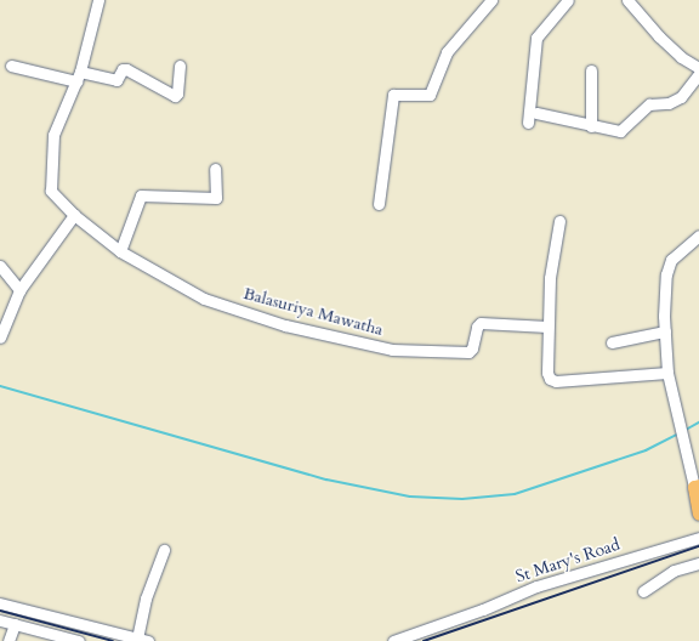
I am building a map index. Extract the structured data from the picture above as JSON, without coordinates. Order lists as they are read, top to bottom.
{
  "streets": {
    "street": ["Balasuriya Mawatha", "St Mary's Road"]
  }
}
